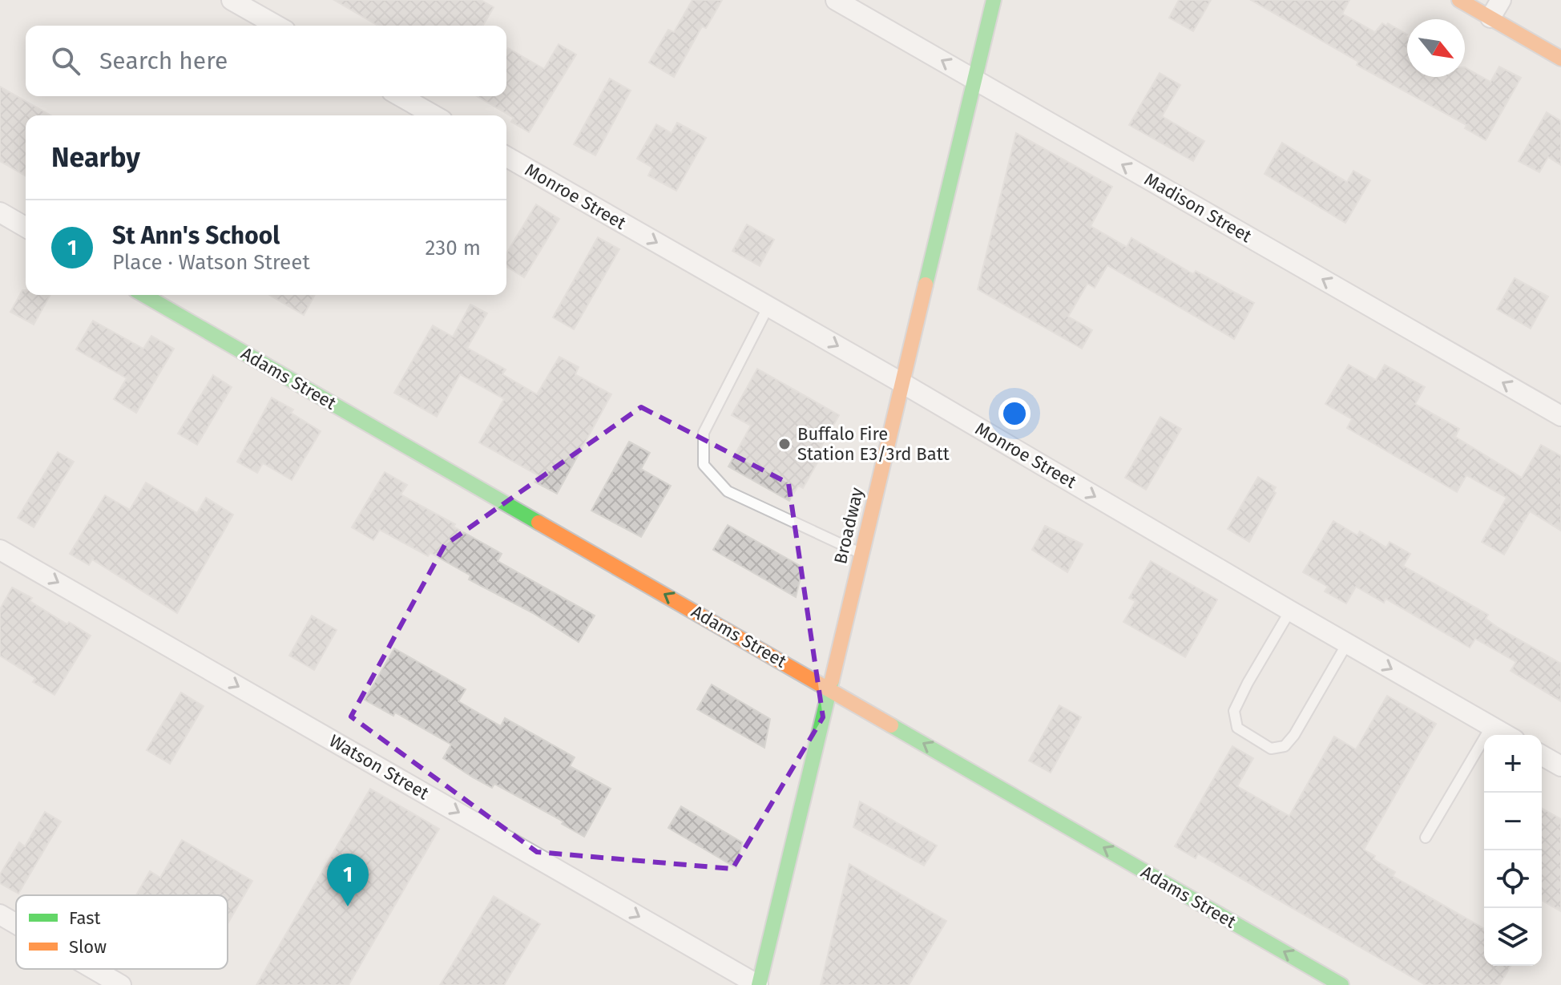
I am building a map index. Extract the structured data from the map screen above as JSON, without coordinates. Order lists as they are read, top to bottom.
{
  "streets": {
    "street": [
      "Monroe Street",
      "Madison Street",
      "Adams Street",
      "Broadway",
      "Watson Street"
    ]
  },
  "crossings": [
    ["Monroe Street", "Broadway"],
    ["Madison Street", "Broadway"],
    ["Adams Street", "Broadway"],
    ["Broadway", "Watson Street"]
  ],
  "one_way": [
    "Monroe Street",
    "Madison Street",
    "Adams Street",
    "Watson Street"
  ],
  "places": ["Buffalo Fire Station E3/3rd Batt"],
  "legend": ["Fast", "Slow"],
  "north": "bottom right",
  "page": {
    "search": "Search here",
    "heading": "Nearby",
    "list": [
      {
        "mark": "1",
        "name": "St Ann's School",
        "note": "Place · Watson Street",
        "value": "230 m"
      }
    ],
    "map_buttons": ["+", "−"],
    "pins": "1"
  }
}
